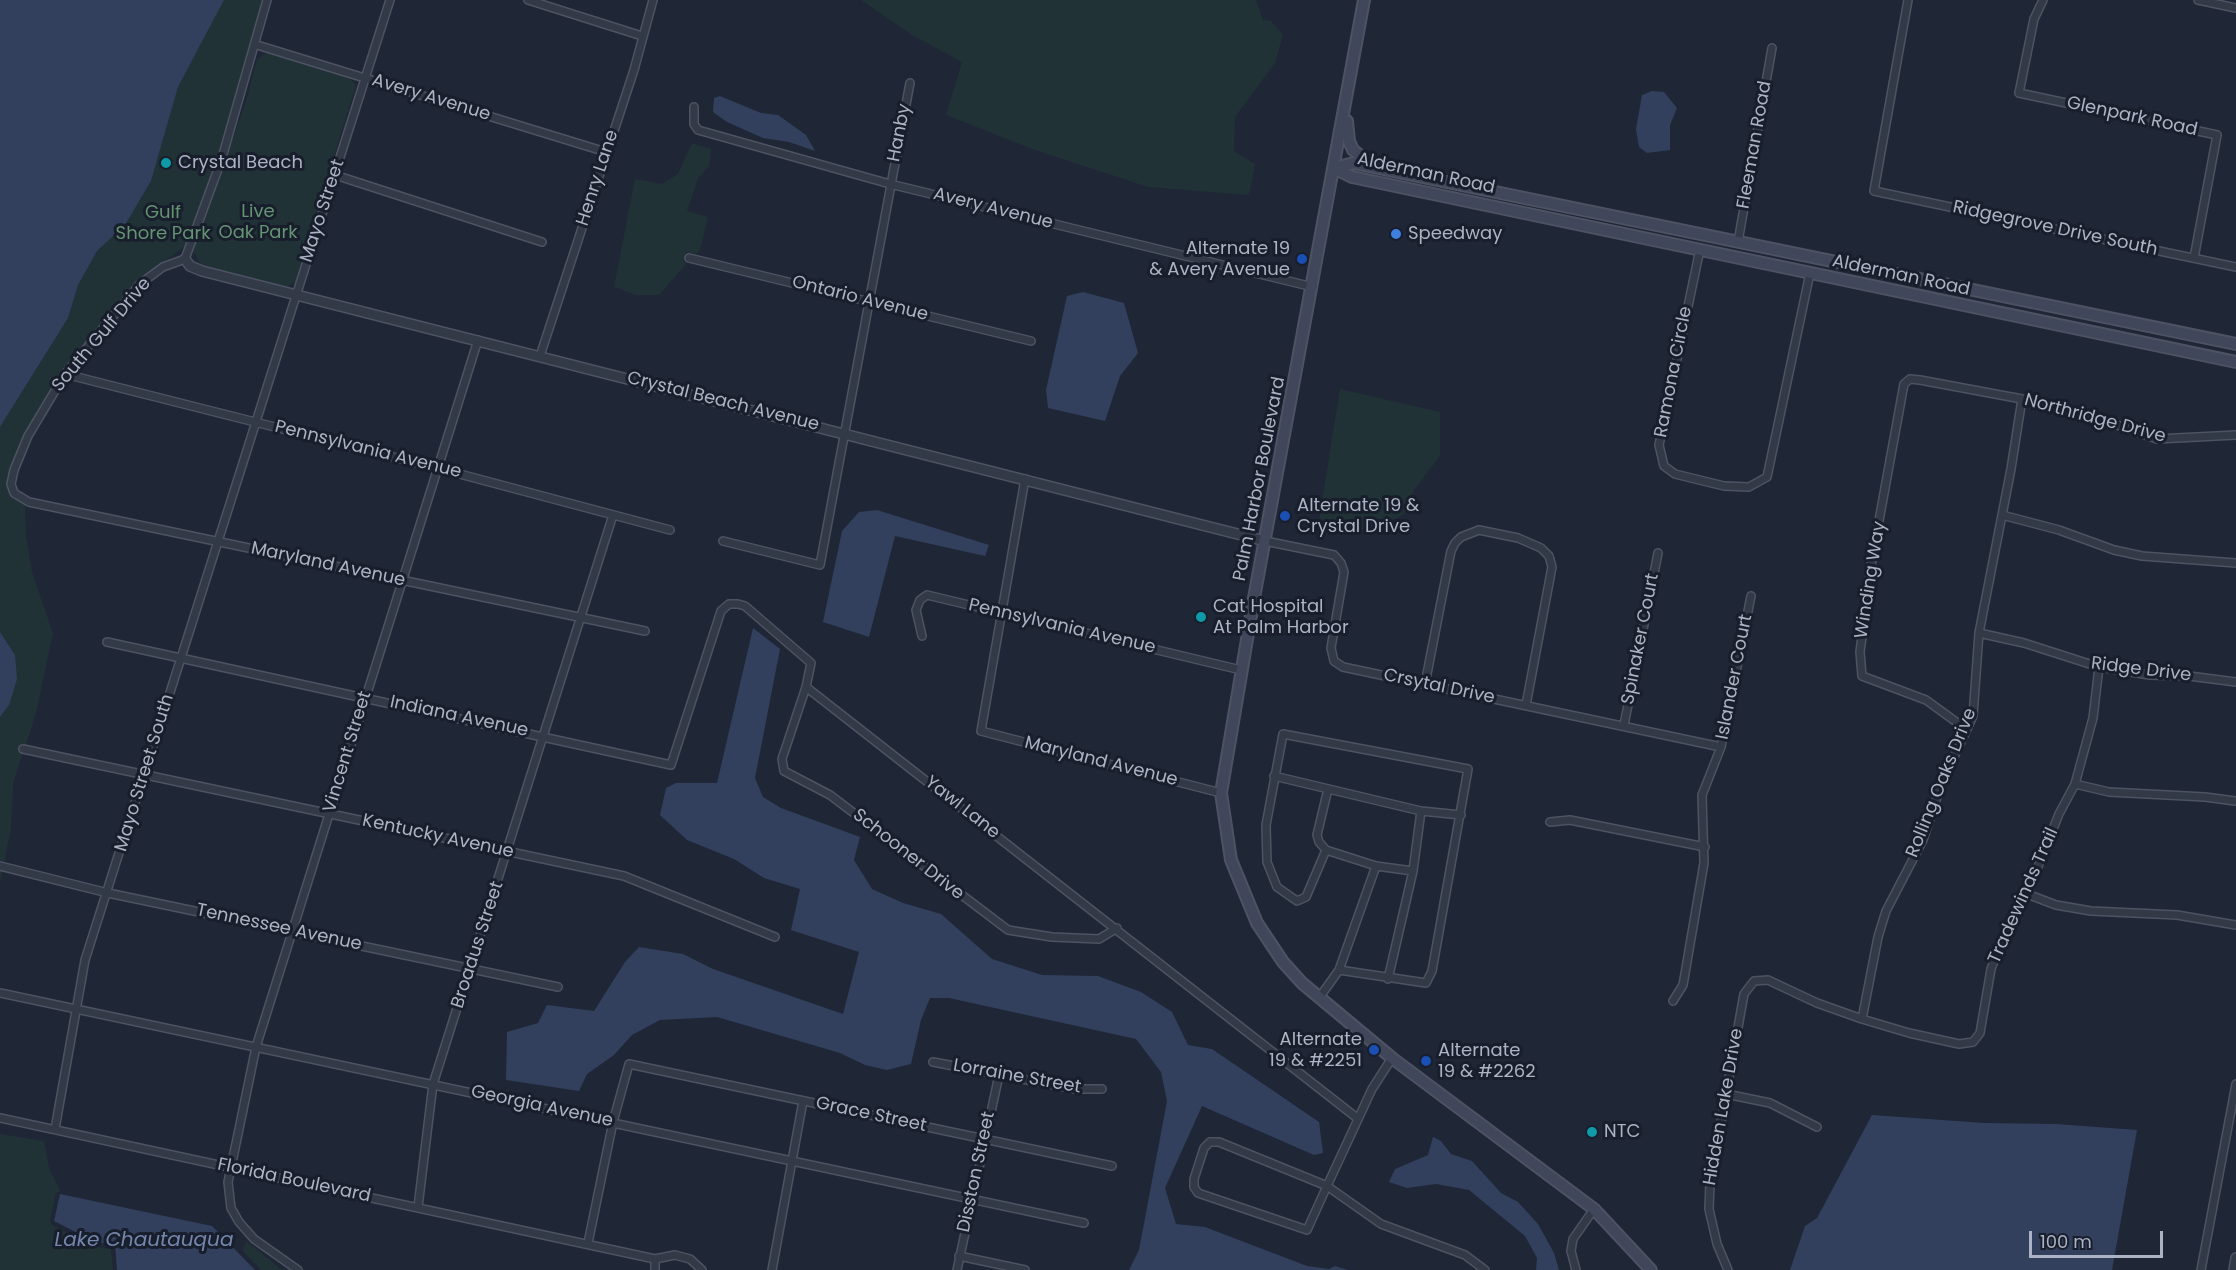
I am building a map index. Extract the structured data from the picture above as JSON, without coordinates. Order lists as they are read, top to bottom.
{
  "streets": {
    "main road": ["Alderman Road", "Palm Harbor Boulevard"],
    "street": [
      "Avery Avenue",
      "Glenpark Road",
      "Hanby",
      "Fleeman Road",
      "Henry Lane",
      "Mayo Street",
      "Ridgegrove Drive South",
      "Ontario Avenue",
      "South Gulf Drive",
      "Ramona Circle",
      "Crystal Beach Avenue",
      "Northridge Drive",
      "Pennsylvania Avenue",
      "Maryland Avenue",
      "Winding Way",
      "Spinaker Court",
      "Ridge Drive",
      "Islander Court",
      "Crsytal Drive",
      "Indiana Avenue",
      "Vincent Street",
      "Mayo Street South",
      "Rolling Oaks Drive",
      "Yawl Lane",
      "Kentucky Avenue",
      "Schooner Drive",
      "Tradewinds Trail",
      "Tennessee Avenue",
      "Broadus Street",
      "Lorraine Street",
      "Georgia Avenue",
      "Hidden Lake Drive",
      "Grace Street",
      "Disston Street",
      "Florida Boulevard"
    ]
  },
  "crossings": [
    ["Avery Avenue", "Hanby"],
    ["Avery Avenue", "Henry Lane"],
    ["Avery Avenue", "Mayo Street"],
    ["Avery Avenue", "Palm Harbor Boulevard"],
    ["Glenpark Road", "Ridgegrove Drive South"],
    ["Hanby", "Ontario Avenue"],
    ["Hanby", "Crystal Beach Avenue"],
    ["Fleeman Road", "Alderman Road"],
    ["Alderman Road", "Ramona Circle"],
    ["Alderman Road", "Palm Harbor Boulevard"],
    ["Henry Lane", "Crystal Beach Avenue"],
    ["Mayo Street", "Crystal Beach Avenue"],
    ["Mayo Street", "Pennsylvania Avenue"],
    ["Mayo Street", "Mayo Street South"],
    ["South Gulf Drive", "Crystal Beach Avenue"],
    ["South Gulf Drive", "Pennsylvania Avenue"],
    ["South Gulf Drive", "Maryland Avenue"],
    ["Crystal Beach Avenue", "Palm Harbor Boulevard"],
    ["Crystal Beach Avenue", "Crsytal Drive"],
    ["Crystal Beach Avenue", "Vincent Street"],
    ["Northridge Drive", "Winding Way"],
    ["Northridge Drive", "Rolling Oaks Drive"],
    ["Pennsylvania Avenue", "Palm Harbor Boulevard"],
    ["Pennsylvania Avenue", "Maryland Avenue"],
    ["Pennsylvania Avenue", "Vincent Street"],
    ["Pennsylvania Avenue", "Mayo Street South"],
    ["Pennsylvania Avenue", "Broadus Street"],
    ["Palm Harbor Boulevard", "Maryland Avenue"],
    ["Palm Harbor Boulevard", "Crsytal Drive"],
    ["Maryland Avenue", "Vincent Street"],
    ["Maryland Avenue", "Mayo Street South"],
    ["Maryland Avenue", "Broadus Street"],
    ["Winding Way", "Rolling Oaks Drive"],
    ["Spinaker Court", "Crsytal Drive"],
    ["Ridge Drive", "Rolling Oaks Drive"],
    ["Ridge Drive", "Tradewinds Trail"],
    ["Islander Court", "Crsytal Drive"],
    ["Indiana Avenue", "Vincent Street"],
    ["Indiana Avenue", "Mayo Street South"],
    ["Indiana Avenue", "Yawl Lane"],
    ["Indiana Avenue", "Schooner Drive"],
    ["Indiana Avenue", "Broadus Street"],
    ["Vincent Street", "Kentucky Avenue"],
    ["Vincent Street", "Tennessee Avenue"],
    ["Vincent Street", "Georgia Avenue"],
    ["Vincent Street", "Florida Boulevard"],
    ["Mayo Street South", "Kentucky Avenue"],
    ["Mayo Street South", "Tennessee Avenue"],
    ["Mayo Street South", "Georgia Avenue"],
    ["Mayo Street South", "Florida Boulevard"],
    ["Rolling Oaks Drive", "Tradewinds Trail"],
    ["Yawl Lane", "Schooner Drive"],
    ["Kentucky Avenue", "Broadus Street"],
    ["Tradewinds Trail", "Hidden Lake Drive"],
    ["Tennessee Avenue", "Broadus Street"],
    ["Broadus Street", "Georgia Avenue"],
    ["Broadus Street", "Florida Boulevard"],
    ["Lorraine Street", "Disston Street"],
    ["Georgia Avenue", "Grace Street"],
    ["Georgia Avenue", "Disston Street"],
    ["Grace Street", "Disston Street"]
  ],
  "water": ["Lake Chautauqua"],
  "parks": ["Live Oak Park", "Gulf Shore Park"],
  "places": [
    "Crystal Beach",
    "Speedway",
    "Alternate 19 & Avery Avenue",
    "Alternate 19 & Crystal Drive",
    "Cat Hospital At Palm Harbor",
    "Alternate 19 & #2251",
    "Alternate 19 & #2262",
    "NTC"
  ],
  "scale_bar": "100 m"
}
